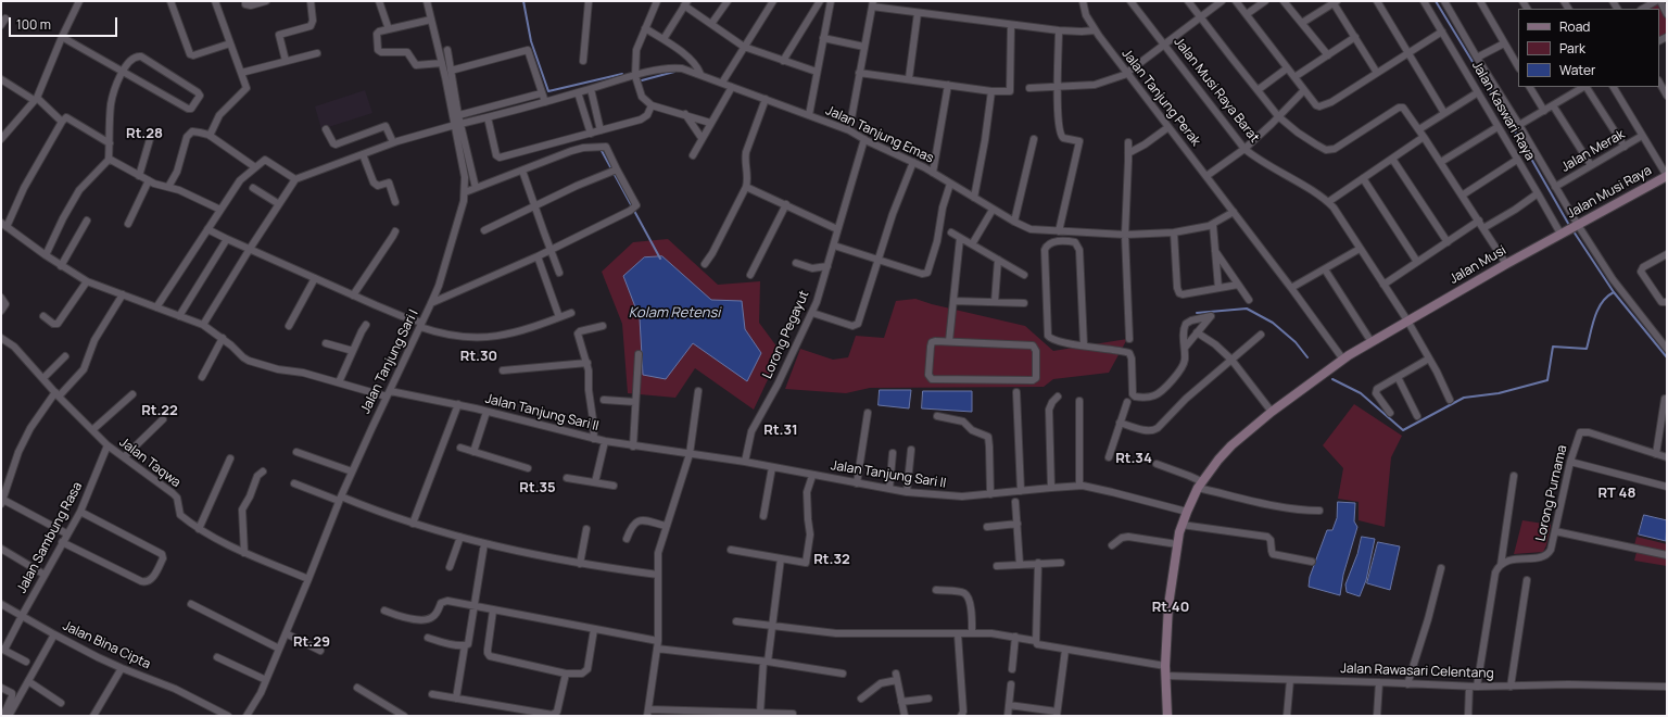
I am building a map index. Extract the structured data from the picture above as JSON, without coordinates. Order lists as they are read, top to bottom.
{
  "streets": {
    "street": [
      "Jalan Musi Raya Barat",
      "Jalan Tanjung Perak",
      "Jalan Kaswari Raya",
      "Jalan Tanjung Emas",
      "Jalan Merak",
      "Jalan Musi Raya",
      "Jalan Musi",
      "Lorong Pegayut",
      "Jalan Tanjung Sari I",
      "Jalan Tanjung Sari II",
      "Jalan Taqwa",
      "Lorong Purnama",
      "Jalan Sambung Rasa",
      "Jalan Bina Cipta",
      "Jalan Rawasari Celentang"
    ]
  },
  "crossings": [
    ["Jalan Musi Raya Barat", "Jalan Musi"],
    ["Jalan Tanjung Perak", "Jalan Tanjung Emas"],
    ["Jalan Kaswari Raya", "Jalan Musi Raya"],
    ["Jalan Kaswari Raya", "Jalan Musi"],
    ["Jalan Tanjung Emas", "Lorong Pegayut"],
    ["Jalan Tanjung Emas", "Jalan Tanjung Sari I"],
    ["Jalan Musi Raya", "Jalan Musi"],
    ["Lorong Pegayut", "Jalan Tanjung Sari II"],
    ["Jalan Tanjung Sari I", "Jalan Tanjung Sari II"],
    ["Jalan Tanjung Sari I", "Jalan Taqwa"],
    ["Jalan Taqwa", "Jalan Sambung Rasa"],
    ["Jalan Sambung Rasa", "Jalan Bina Cipta"]
  ],
  "districts": [
    "Rt.28",
    "Rt.30",
    "Rt.22",
    "Rt.31",
    "Rt.34",
    "Rt.35",
    "RT 48",
    "Rt.32",
    "Rt.40",
    "Rt.29"
  ],
  "water": ["Kolam Retensi"],
  "legend": ["Road", "Park", "Water"],
  "scale_bar": "100 m"
}
